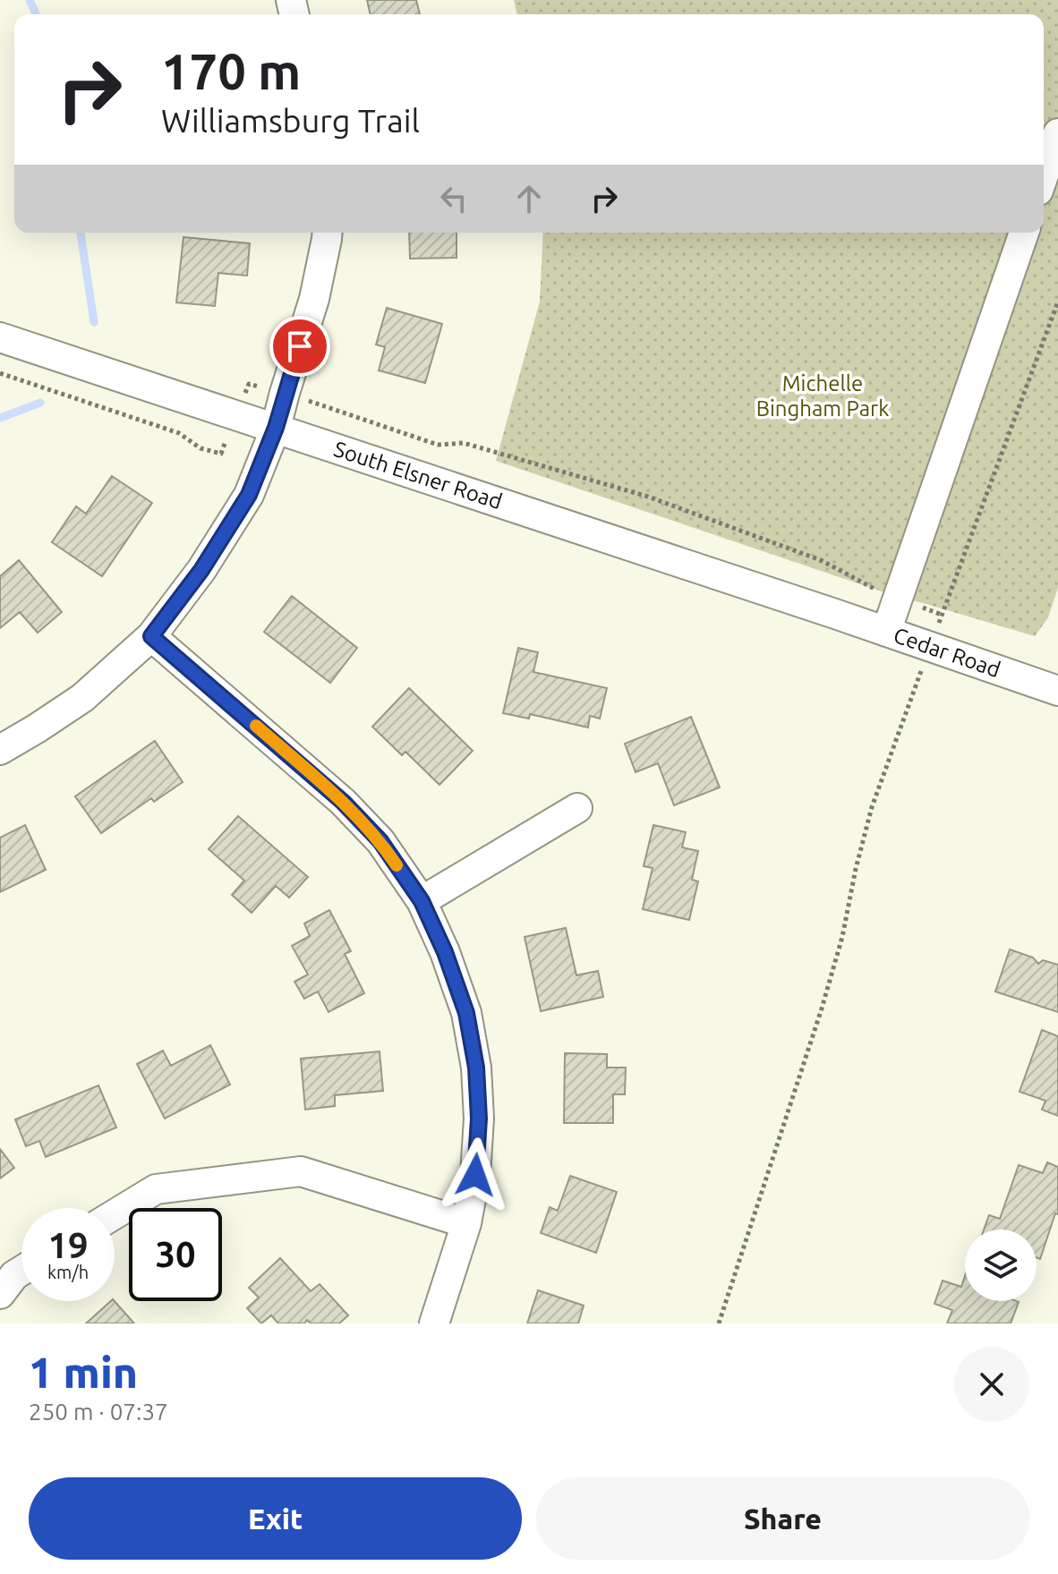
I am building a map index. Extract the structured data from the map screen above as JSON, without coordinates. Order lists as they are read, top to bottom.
{
  "streets": {
    "street": ["South Elsner Road", "Cedar Road"]
  },
  "crossings": [
    ["South Elsner Road", "Cedar Road"]
  ],
  "parks": ["Michelle Bingham Park"],
  "page": {
    "turn": ["170 m", "Williamsburg Trail"],
    "speed": "19 km/h",
    "limit": "30",
    "heading": ["1 min", "250 m · 07:37"],
    "buttons": ["Exit", "Share"]
  }
}
